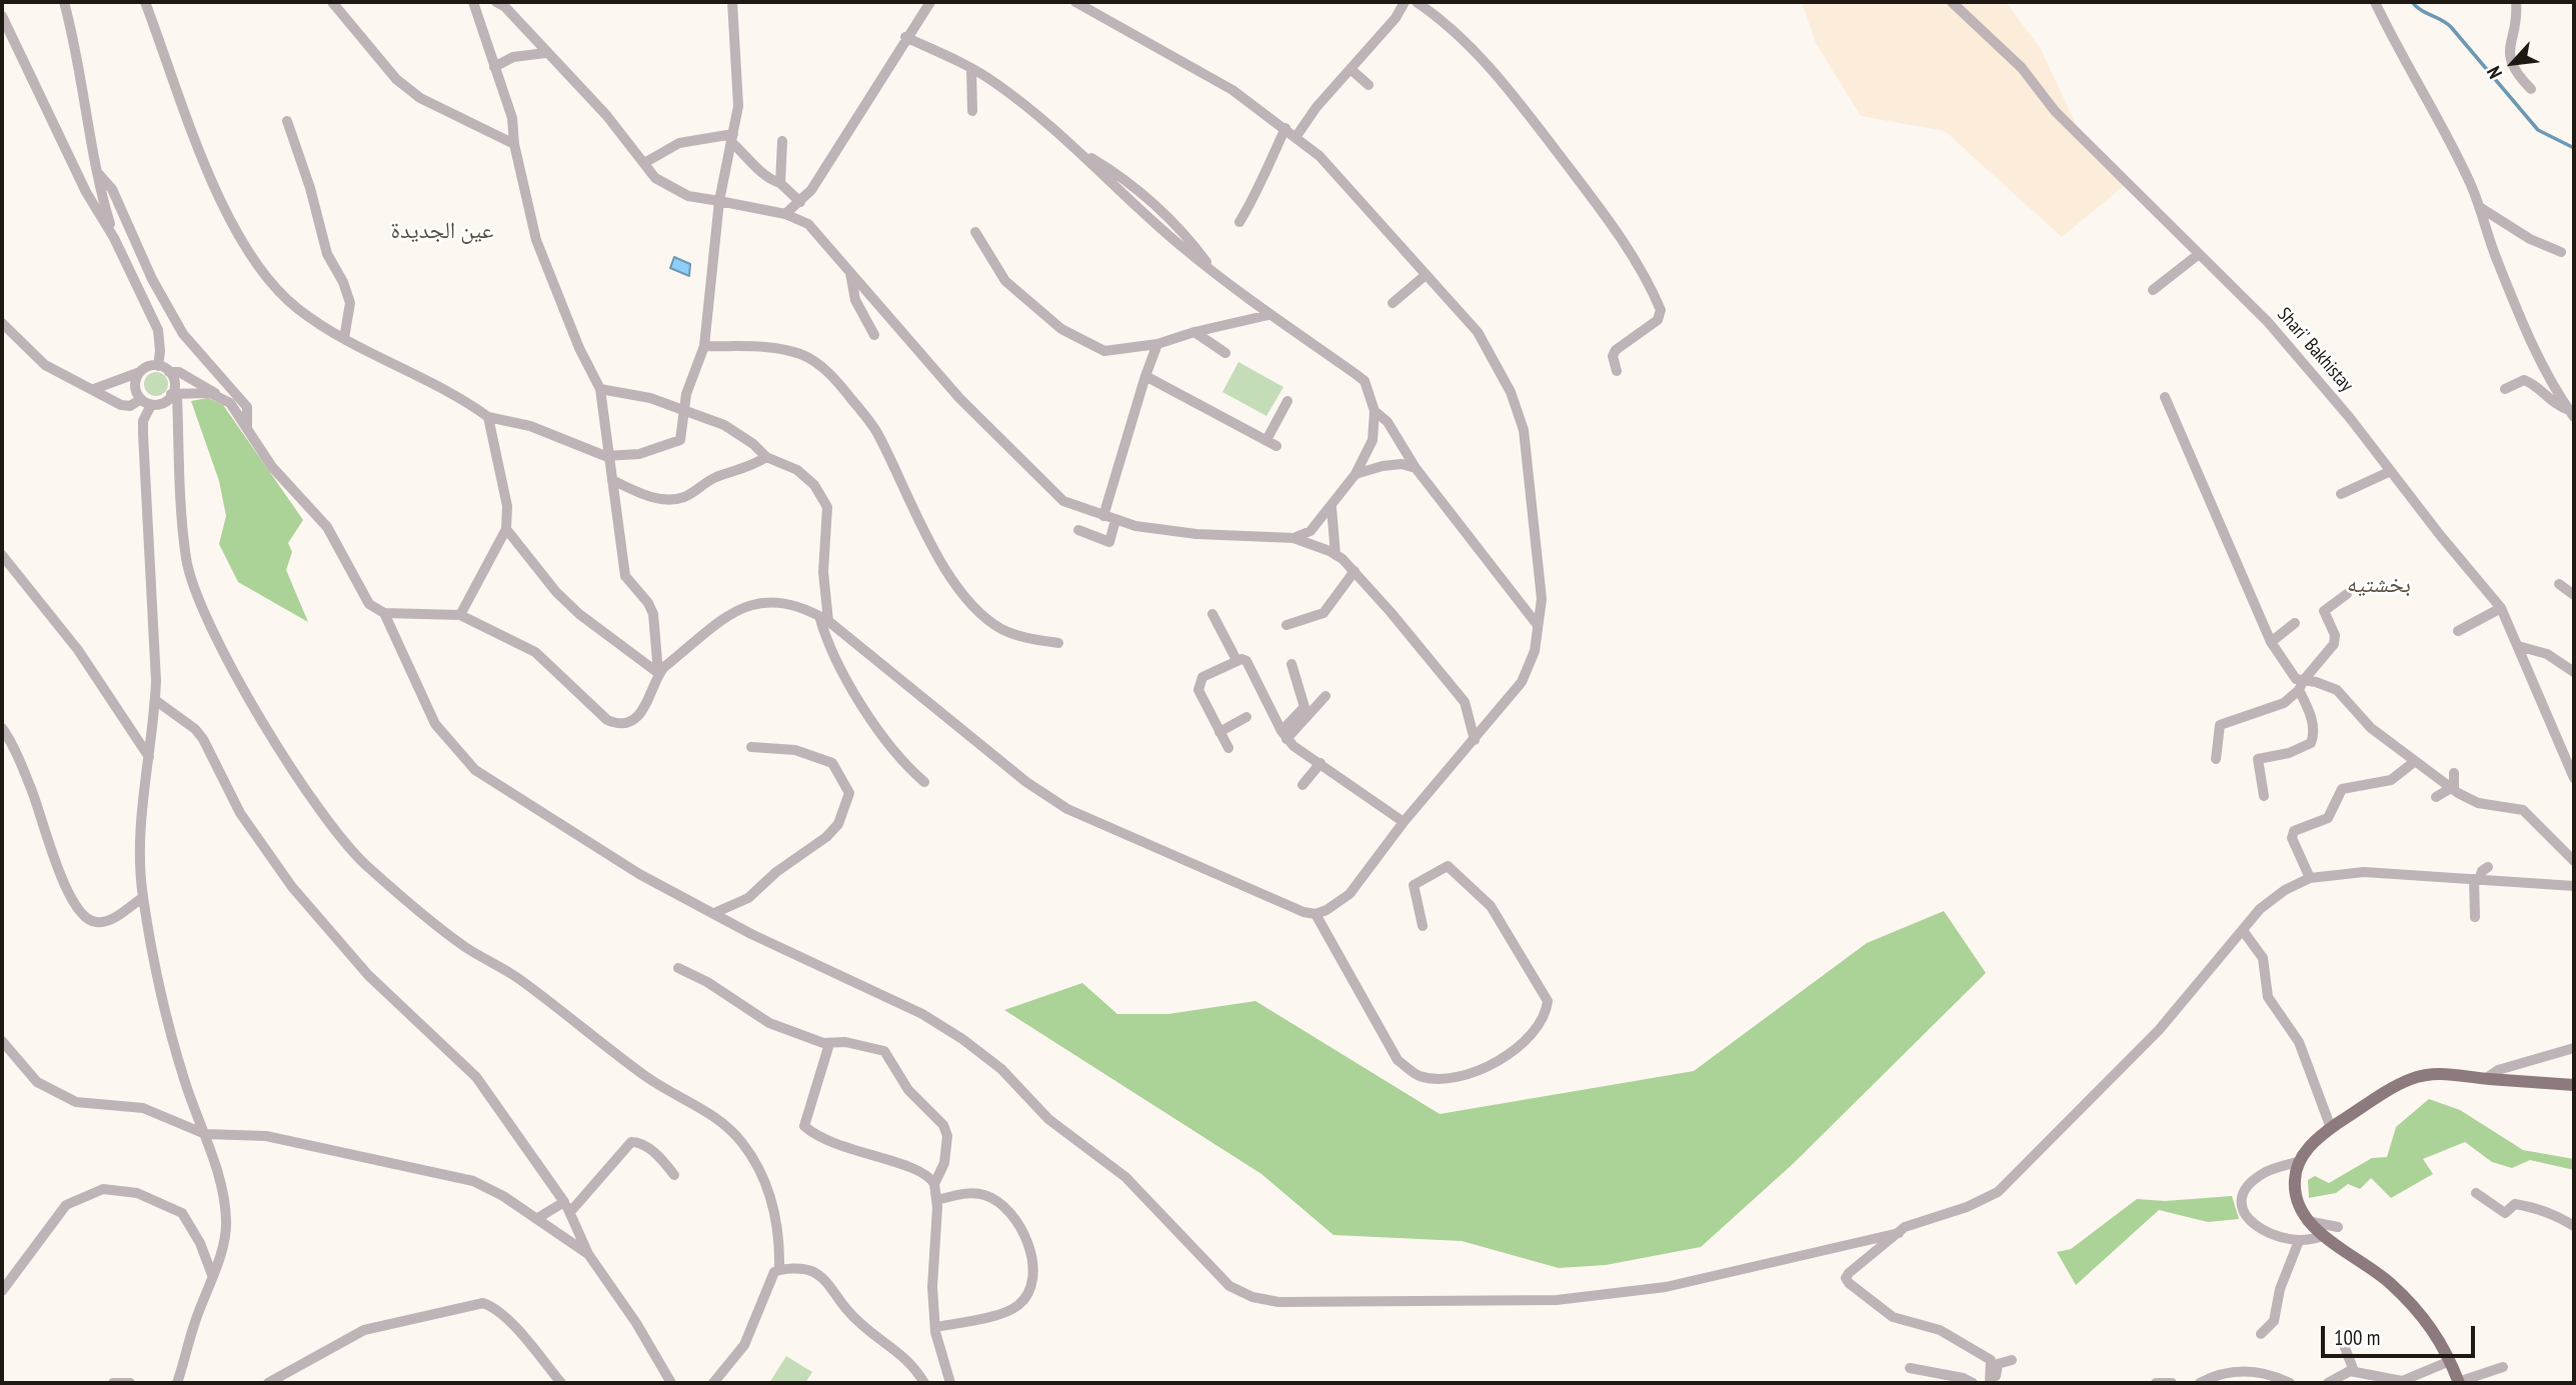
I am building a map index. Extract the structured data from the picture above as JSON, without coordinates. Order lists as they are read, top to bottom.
{
  "streets": {
    "street": ["Shari' Bakhistay"]
  },
  "districts": ["عين الجديدة", "بخشتيه"],
  "scale_bar": "100 m",
  "north": "bottom left"
}
